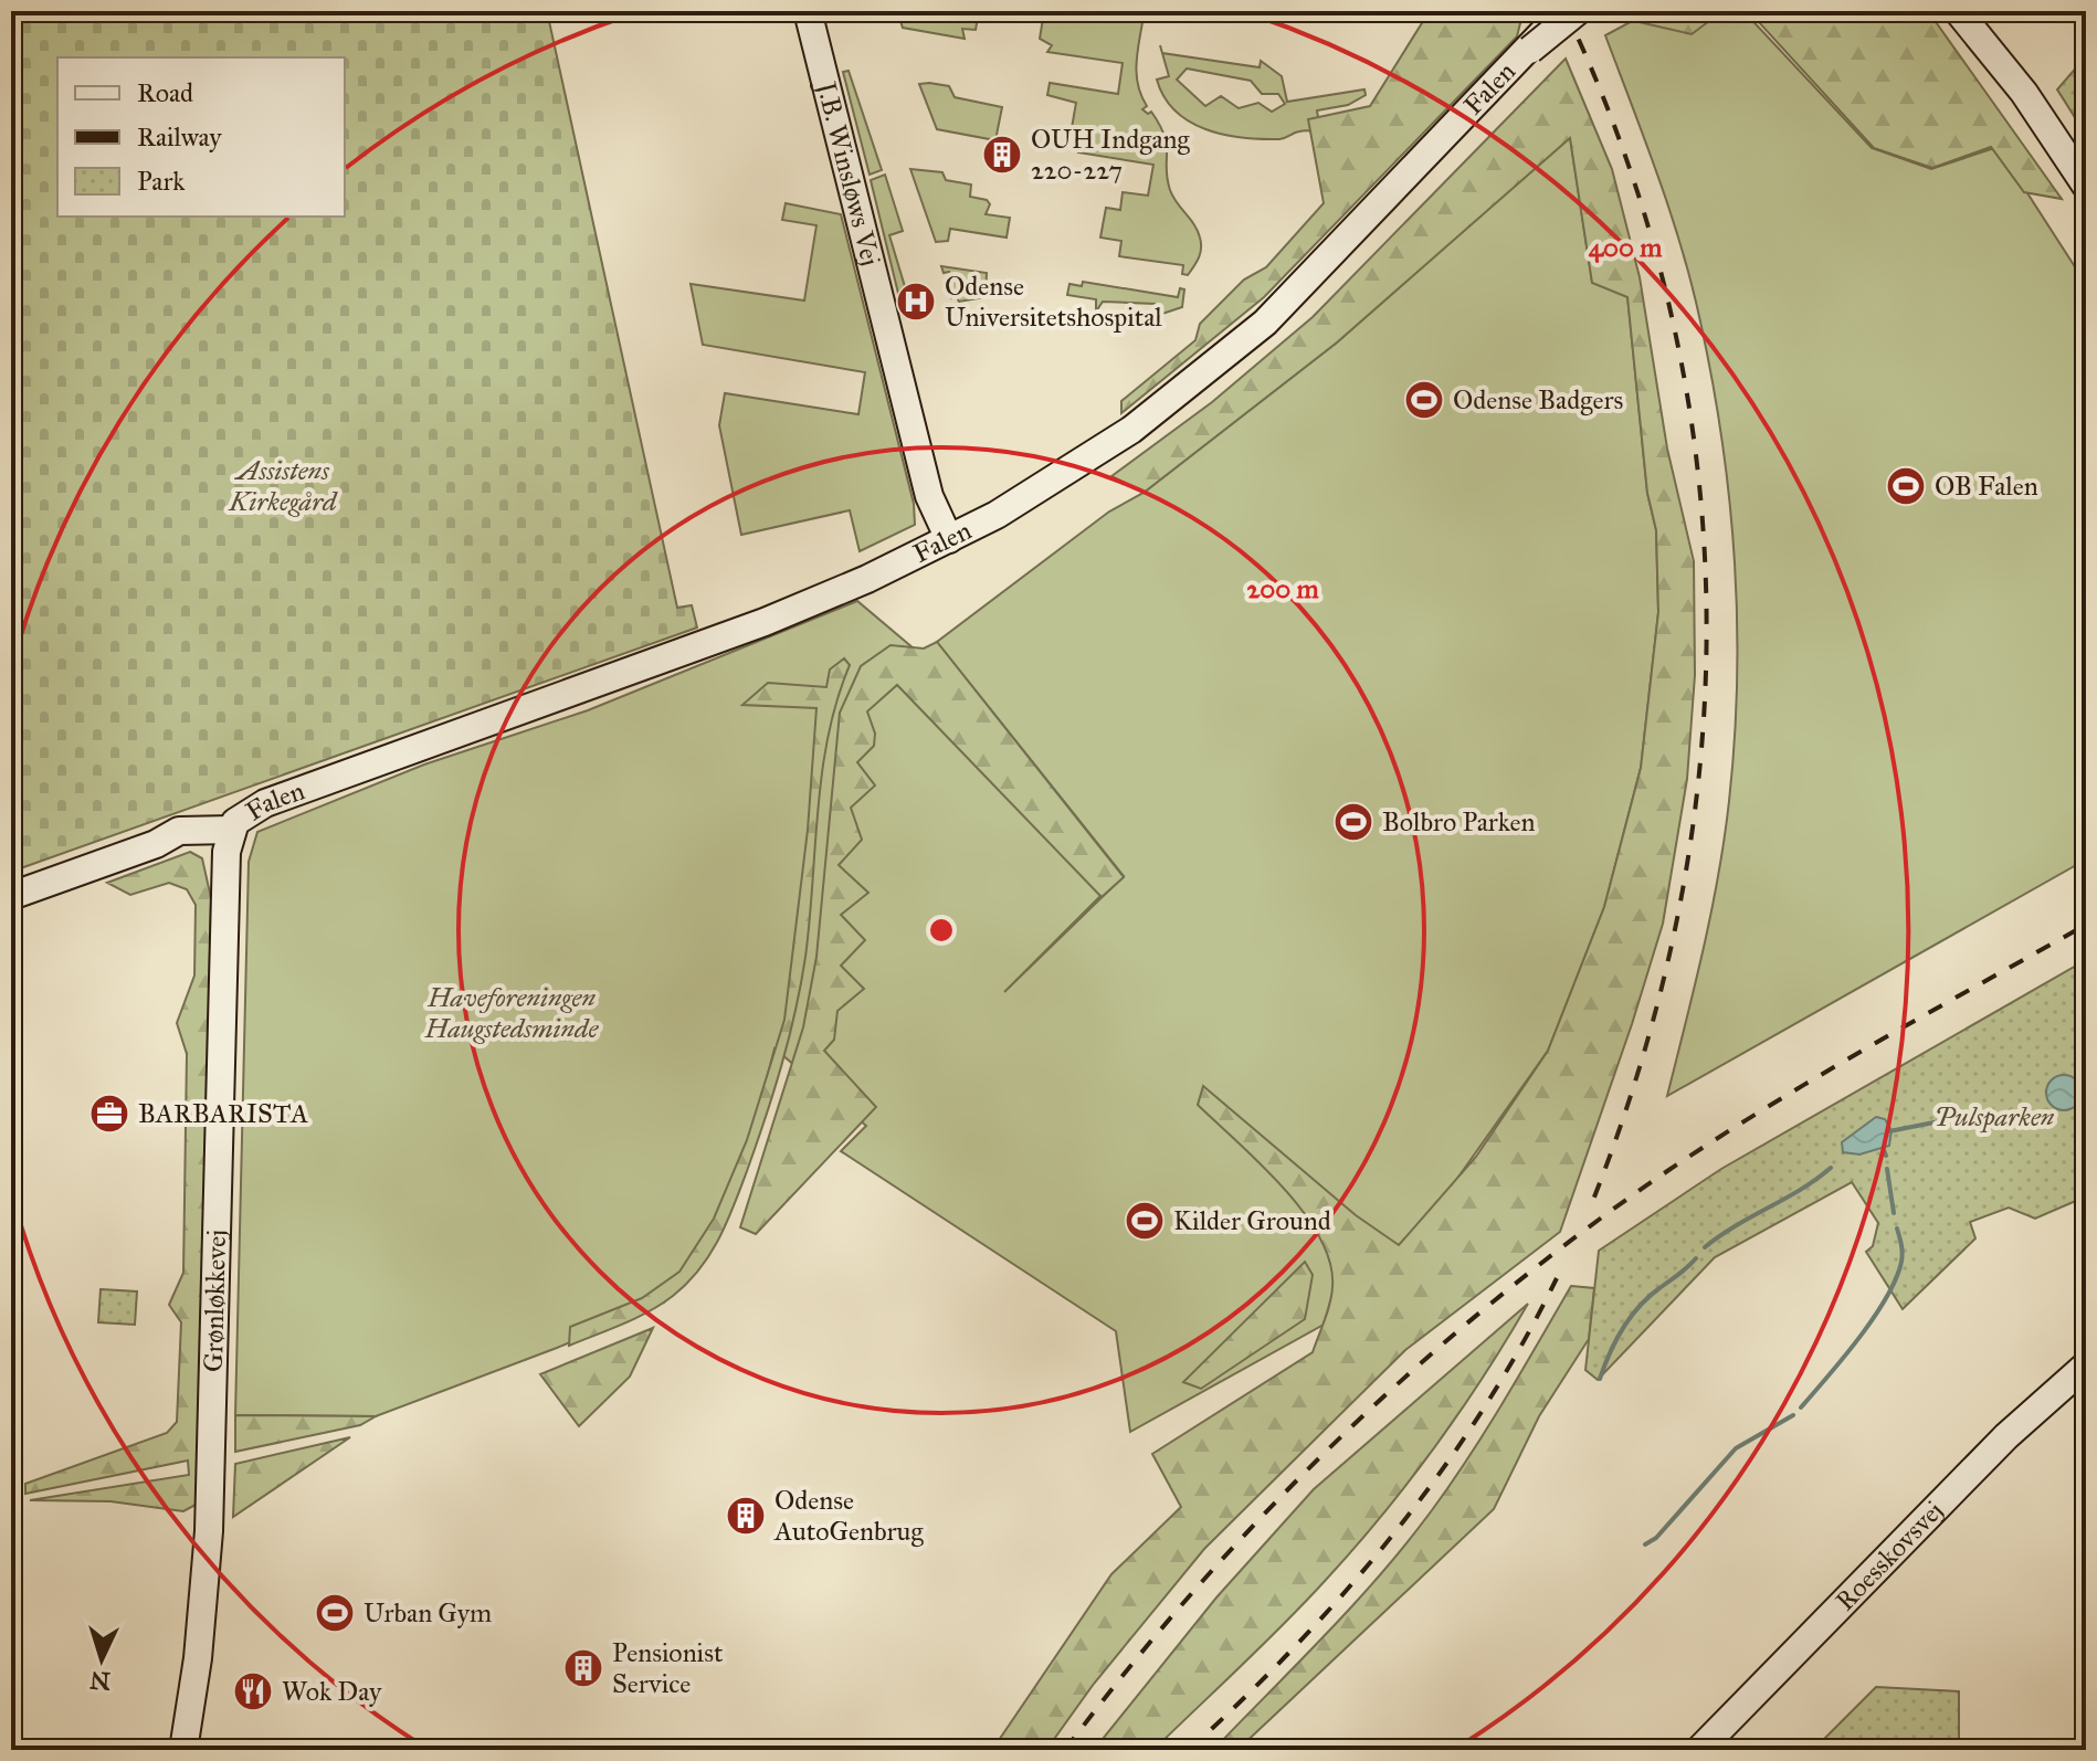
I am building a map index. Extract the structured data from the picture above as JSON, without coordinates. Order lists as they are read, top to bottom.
{
  "streets": {
    "street": [
      "Falen",
      "J.B. Winsløws Vej",
      "Grønløkkevej",
      "Roesskovsvej"
    ]
  },
  "crossings": [
    ["Falen", "J.B. Winsløws Vej"],
    ["Falen", "Grønløkkevej"]
  ],
  "parks": ["Assistens Kirkegård", "Haveforeningen Haugstedsminde", "Pulsparken"],
  "places": {
    "building": ["OUH Indgang 220-227", "Odense AutoGenbrug", "Pensionist Service"],
    "hospital": ["Odense Universitetshospital"],
    "sports": [
      "Odense Badgers",
      "OB Falen",
      "Bolbro Parken",
      "Kilder Ground",
      "Urban Gym"
    ],
    "office": ["BARBARISTA"],
    "restaurant": ["Wok Day"]
  },
  "legend": ["Road", "Railway", "Park"],
  "north": "bottom",
  "rings": ["400 m", "200 m"]
}
